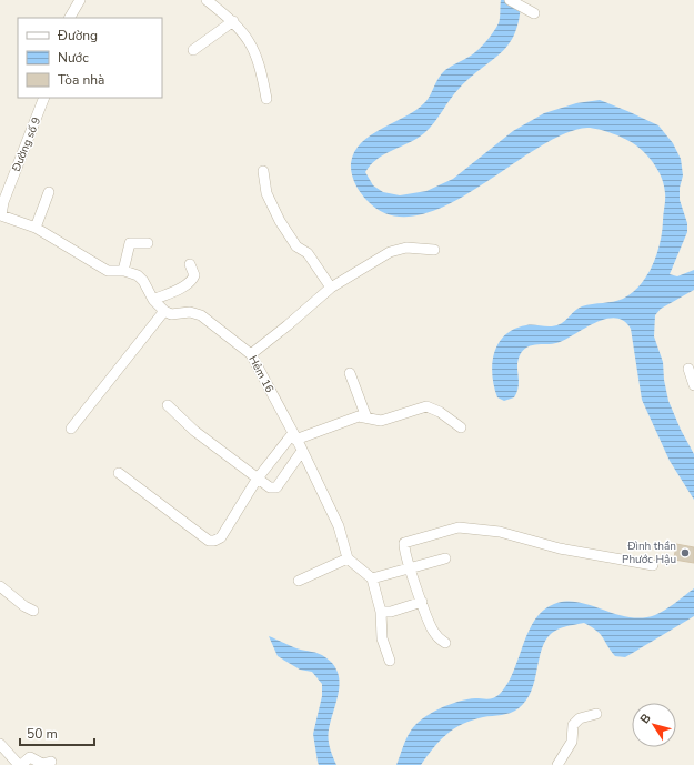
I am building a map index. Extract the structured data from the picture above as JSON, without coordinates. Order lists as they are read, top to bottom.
{
  "streets": {
    "street": ["Đường số 9", "Hẻm 16"]
  },
  "places": ["Đình thần Phước Hậu"],
  "legend": ["Đường", "Nước", "Tòa nhà"],
  "scale_bar": "50 m",
  "north": "top left"
}
